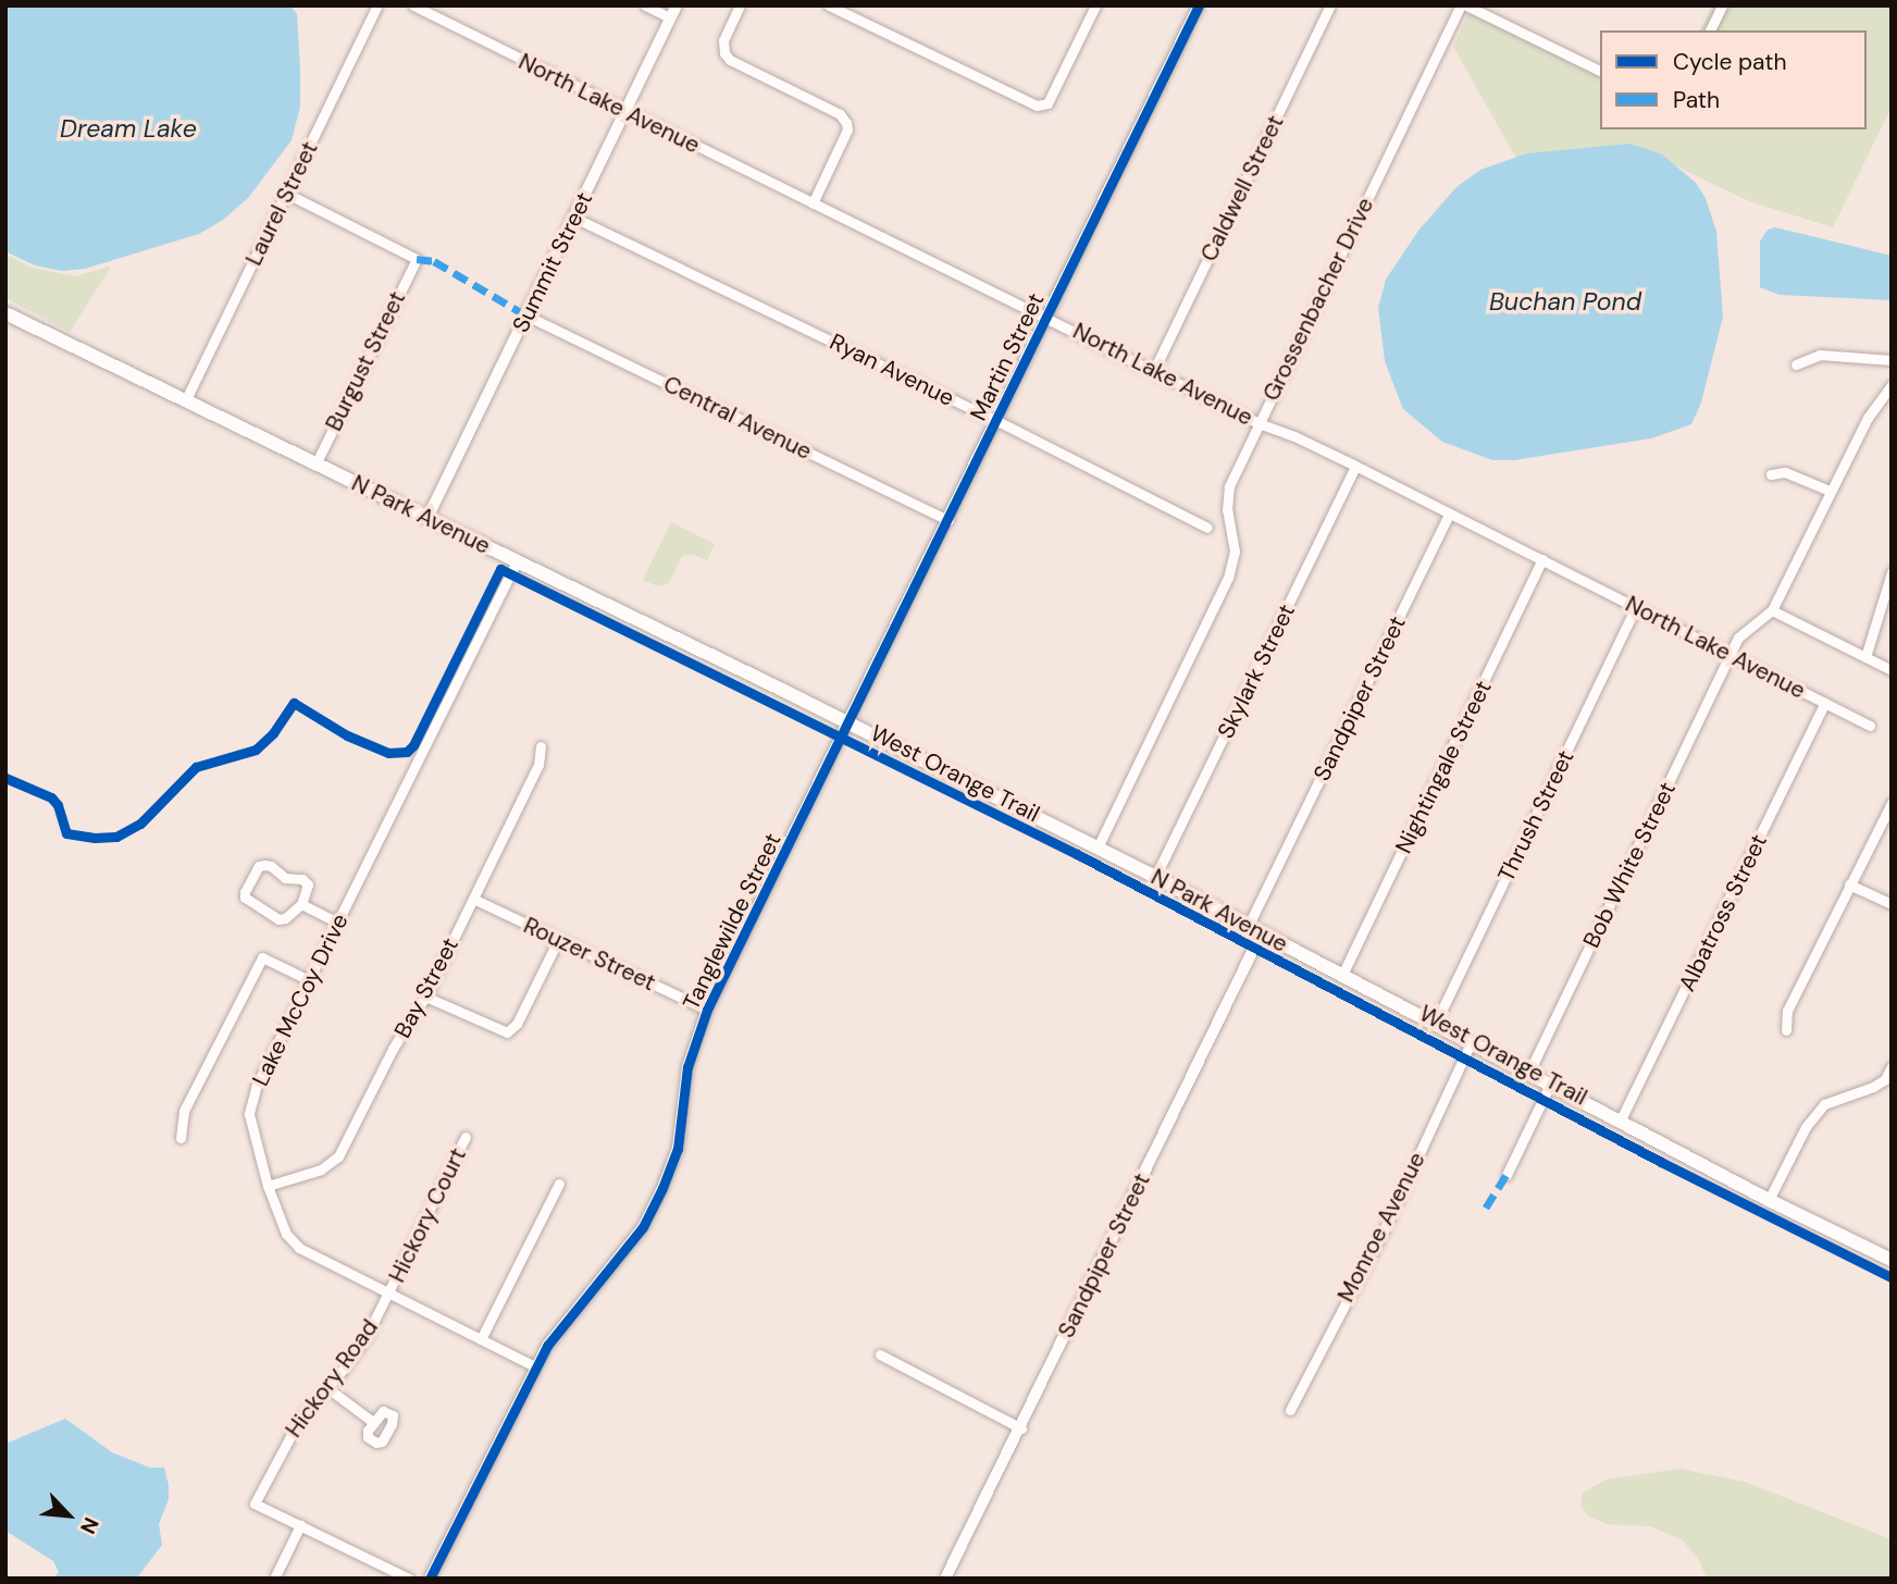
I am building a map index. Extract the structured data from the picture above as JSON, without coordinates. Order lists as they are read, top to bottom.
{
  "streets": {
    "main road": ["N Park Avenue"],
    "street": [
      "North Lake Avenue",
      "Caldwell Street",
      "Laurel Street",
      "Summit Street",
      "Grossenbacher Drive",
      "Martin Street",
      "Burgust Street",
      "Ryan Avenue",
      "Central Avenue",
      "Skylark Street",
      "Sandpiper Street",
      "Nightingale Street",
      "Thrush Street",
      "Bob White Street",
      "Albatross Street",
      "Tanglewilde Street",
      "Rouzer Street",
      "Bay Street",
      "Lake McCoy Drive",
      "Hickory Court",
      "Monroe Avenue",
      "Hickory Road"
    ],
    "cycle path": ["West Orange Trail"]
  },
  "crossings": [
    ["North Lake Avenue", "Caldwell Street"],
    ["North Lake Avenue", "Summit Street"],
    ["North Lake Avenue", "Grossenbacher Drive"],
    ["North Lake Avenue", "Martin Street"],
    ["North Lake Avenue", "Skylark Street"],
    ["North Lake Avenue", "Sandpiper Street"],
    ["North Lake Avenue", "Nightingale Street"],
    ["North Lake Avenue", "Thrush Street"],
    ["North Lake Avenue", "Bob White Street"],
    ["North Lake Avenue", "Albatross Street"],
    ["Laurel Street", "Burgust Street"],
    ["Laurel Street", "N Park Avenue"],
    ["Summit Street", "Ryan Avenue"],
    ["Summit Street", "Central Avenue"],
    ["Summit Street", "N Park Avenue"],
    ["Grossenbacher Drive", "N Park Avenue"],
    ["Martin Street", "Ryan Avenue"],
    ["Martin Street", "Central Avenue"],
    ["Martin Street", "N Park Avenue"],
    ["Martin Street", "Tanglewilde Street"],
    ["Burgust Street", "N Park Avenue"],
    ["N Park Avenue", "Skylark Street"],
    ["N Park Avenue", "Sandpiper Street"],
    ["N Park Avenue", "Nightingale Street"],
    ["N Park Avenue", "Thrush Street"],
    ["N Park Avenue", "Bob White Street"],
    ["N Park Avenue", "Albatross Street"],
    ["N Park Avenue", "Tanglewilde Street"],
    ["N Park Avenue", "Lake McCoy Drive"],
    ["N Park Avenue", "Monroe Avenue"],
    ["Tanglewilde Street", "Rouzer Street"],
    ["Tanglewilde Street", "Lake McCoy Drive"],
    ["Rouzer Street", "Bay Street"],
    ["Bay Street", "Lake McCoy Drive"],
    ["Lake McCoy Drive", "Hickory Court"],
    ["Lake McCoy Drive", "Hickory Road"],
    ["Hickory Court", "Hickory Road"]
  ],
  "water": ["Dream Lake", "Buchan Pond"],
  "legend": ["Cycle path", "Path"],
  "north": "bottom right"
}
